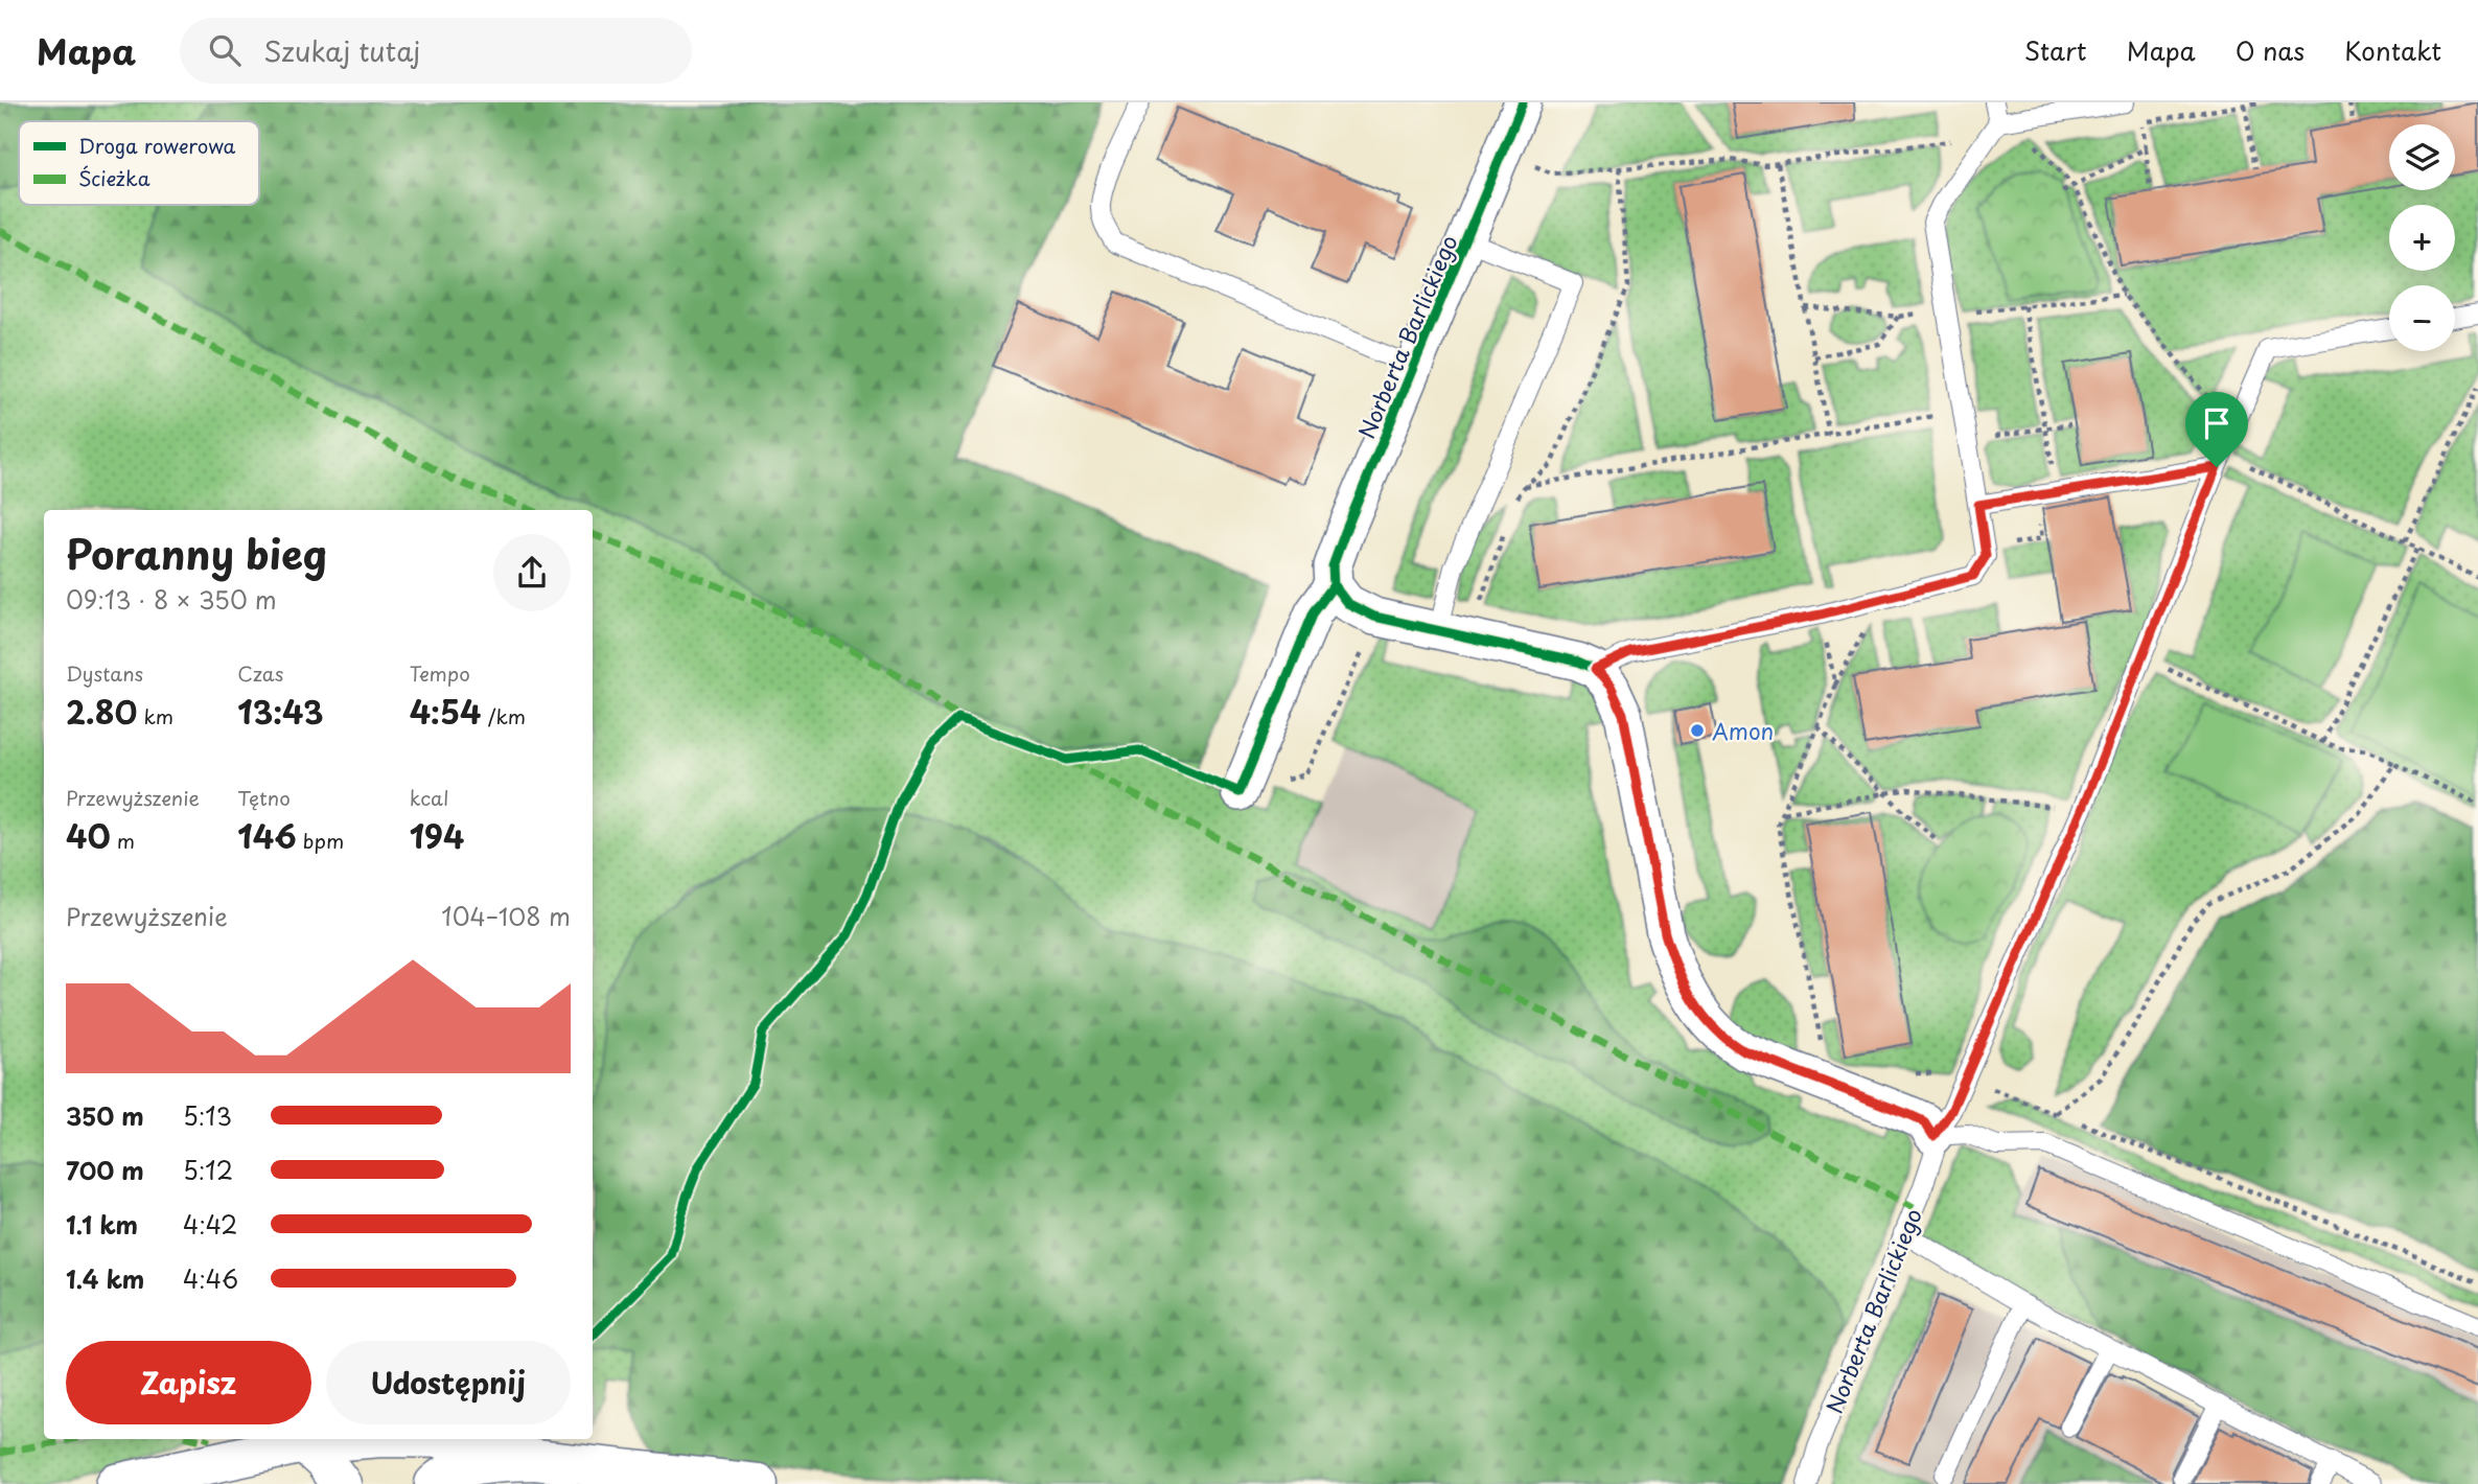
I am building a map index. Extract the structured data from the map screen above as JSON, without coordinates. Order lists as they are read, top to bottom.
{
  "streets": {
    "street": ["Norberta Barlickiego"]
  },
  "places": ["Amon"],
  "legend": ["Droga rowerowa", "Ścieżka"],
  "page": {
    "header": "Mapa",
    "search": "Szukaj tutaj",
    "nav": [
      "Start",
      "Mapa",
      "O nas",
      "Kontakt"
    ],
    "map_buttons": ["+", "−"],
    "heading": ["Poranny bieg", "09:13 · 8 × 350 m"],
    "stats": [
      ["Dystans", "2.80 km"],
      ["Czas", "13:43"],
      ["Tempo", "4:54 /km"],
      ["Przewyższenie", "40 m"],
      ["Tętno", "146 bpm"],
      ["kcal", "194"]
    ],
    "chart": ["Przewyższenie", "104–108 m"],
    "list": [
      {
        "name": "350 m",
        "note": "5:13"
      },
      {
        "name": "700 m",
        "note": "5:12"
      },
      {
        "name": "1.1 km",
        "note": "4:42"
      },
      {
        "name": "1.4 km",
        "note": "4:46"
      }
    ],
    "buttons": ["Zapisz", "Udostępnij"]
  }
}
